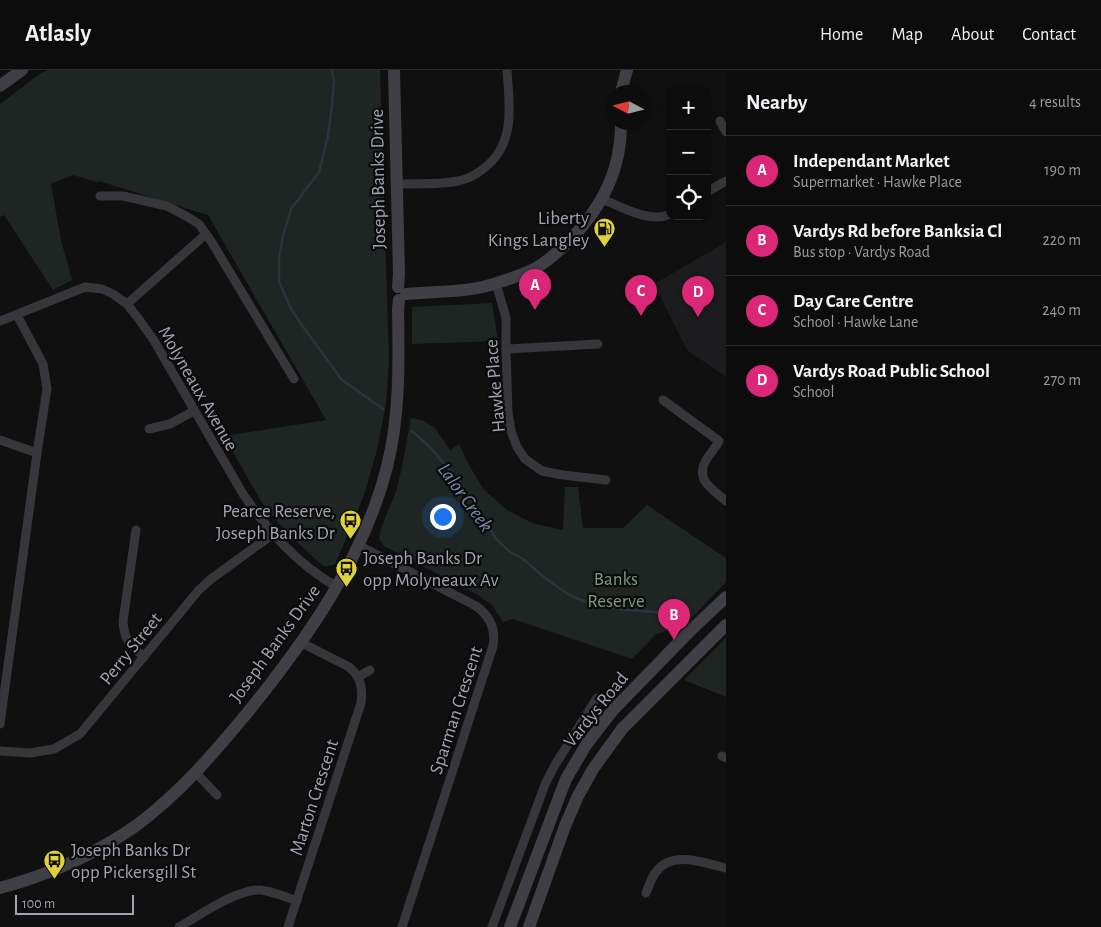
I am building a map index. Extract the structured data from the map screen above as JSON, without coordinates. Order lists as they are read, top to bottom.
{
  "streets": {
    "street": [
      "Joseph Banks Drive",
      "Hawke Place",
      "Molyneaux Avenue",
      "Perry Street",
      "Vardys Road",
      "Sparman Crescent",
      "Marton Crescent"
    ]
  },
  "crossings": [
    ["Joseph Banks Drive", "Molyneaux Avenue"],
    ["Joseph Banks Drive", "Sparman Crescent"],
    ["Molyneaux Avenue", "Perry Street"]
  ],
  "water": ["Lalor Creek"],
  "parks": ["Banks Reserve"],
  "places": {
    "fuel station": ["Liberty Kings Langley"],
    "bus stop": ["Pearce Reserve, Joseph Banks Dr", "Joseph Banks Dr opp Molyneaux Av", "Joseph Banks Dr opp Pickersgill St"]
  },
  "scale_bar": "100 m",
  "north": "left",
  "page": {
    "header": "Atlasly",
    "nav": [
      "Home",
      "Map",
      "About",
      "Contact"
    ],
    "heading": ["Nearby", "4 results"],
    "map_buttons": ["+", "−"],
    "list": [
      {
        "mark": "A",
        "name": "Independant Market",
        "note": "Supermarket · Hawke Place",
        "value": "190 m"
      },
      {
        "mark": "B",
        "name": "Vardys Rd before Banksia Cl",
        "note": "Bus stop · Vardys Road",
        "value": "220 m"
      },
      {
        "mark": "C",
        "name": "Day Care Centre",
        "note": "School · Hawke Lane",
        "value": "240 m"
      },
      {
        "mark": "D",
        "name": "Vardys Road Public School",
        "note": "School",
        "value": "270 m"
      }
    ],
    "pins": [
      "A",
      "C",
      "D",
      "B"
    ],
    "scale": "100 m"
  }
}
